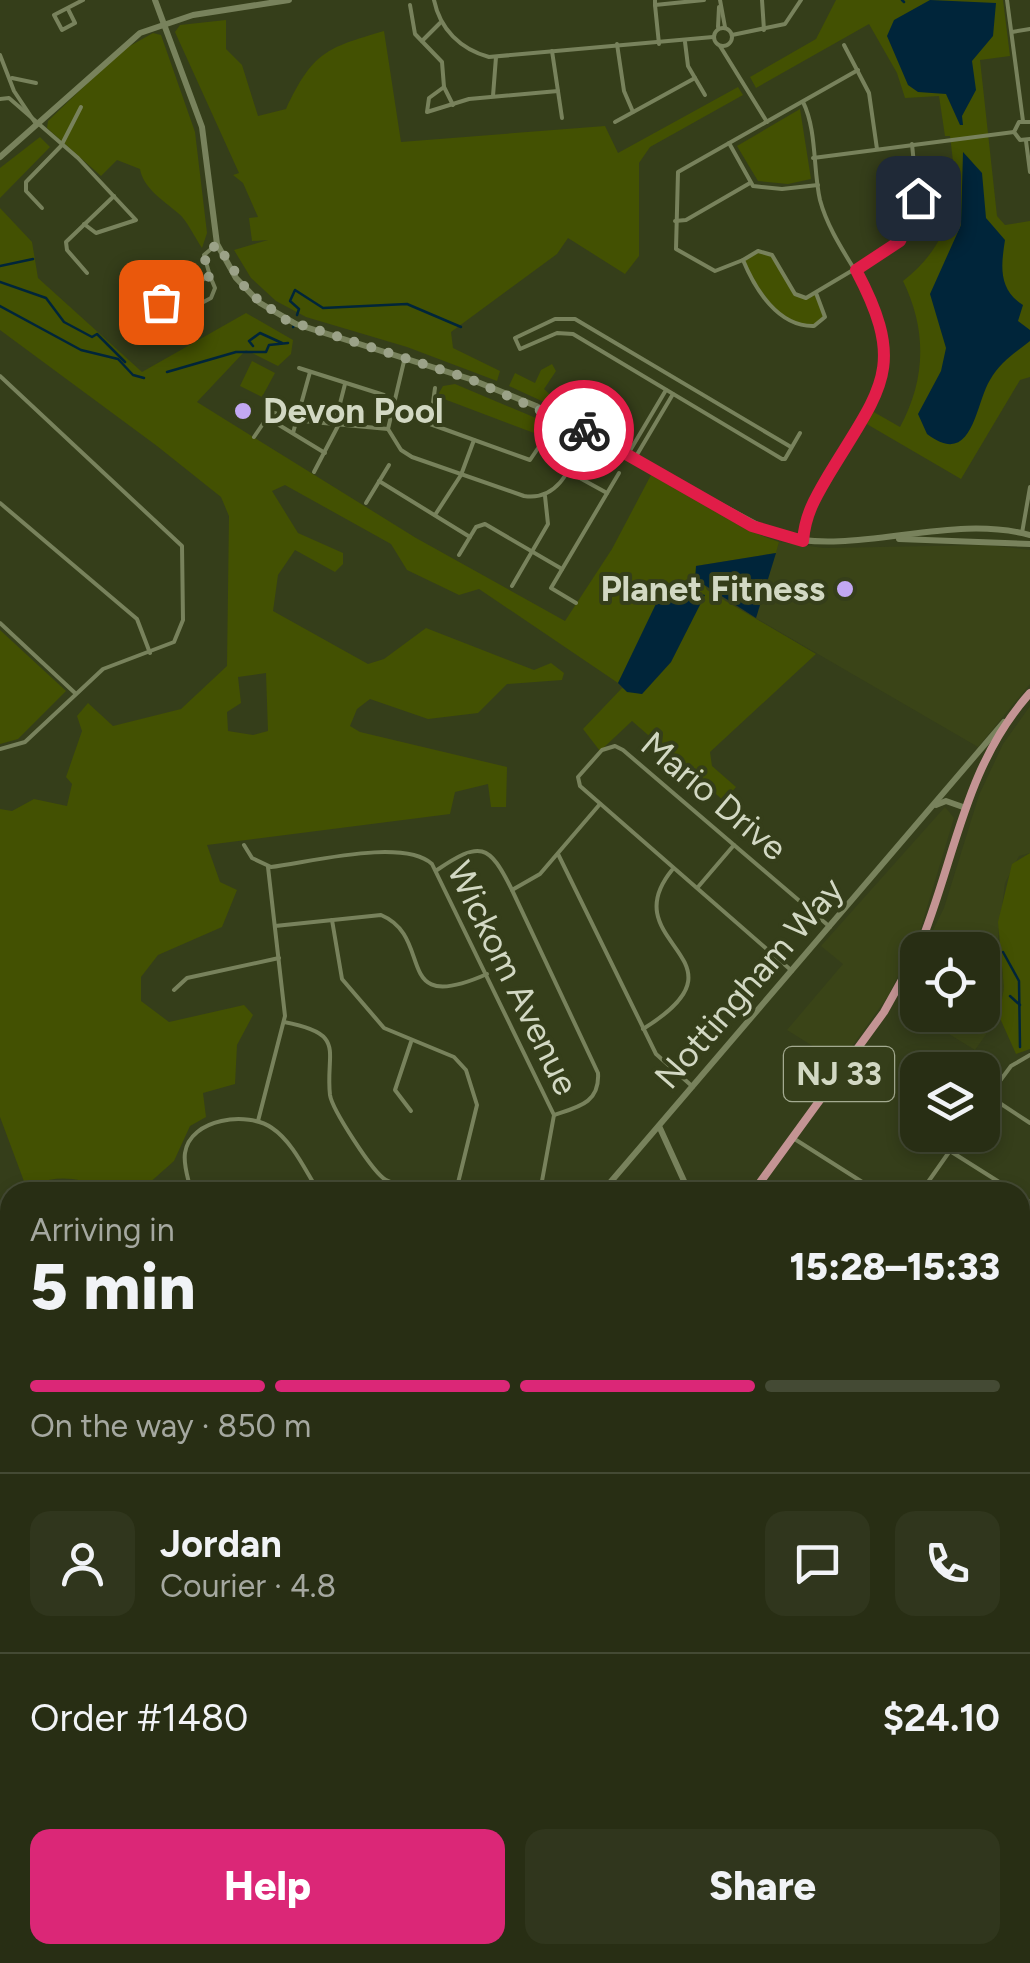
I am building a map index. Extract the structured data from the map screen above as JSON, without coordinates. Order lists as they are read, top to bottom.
{
  "streets": {
    "main road": ["NJ 33"],
    "street": ["Mario Drive", "Wickom Avenue", "Nottingham Way"]
  },
  "crossings": [
    ["Mario Drive", "Nottingham Way"],
    ["Nottingham Way", "NJ 33"]
  ],
  "places": ["Devon Pool", "Planet Fitness"],
  "page": {
    "heading": ["5 min", "Arriving in", "15:28–15:33"],
    "panel": [
      "Jordan",
      "Courier · 4.8",
      "Order #1480",
      "$24.10"
    ],
    "bar": "On the way · 850 m",
    "buttons": ["Help", "Share"]
  }
}
